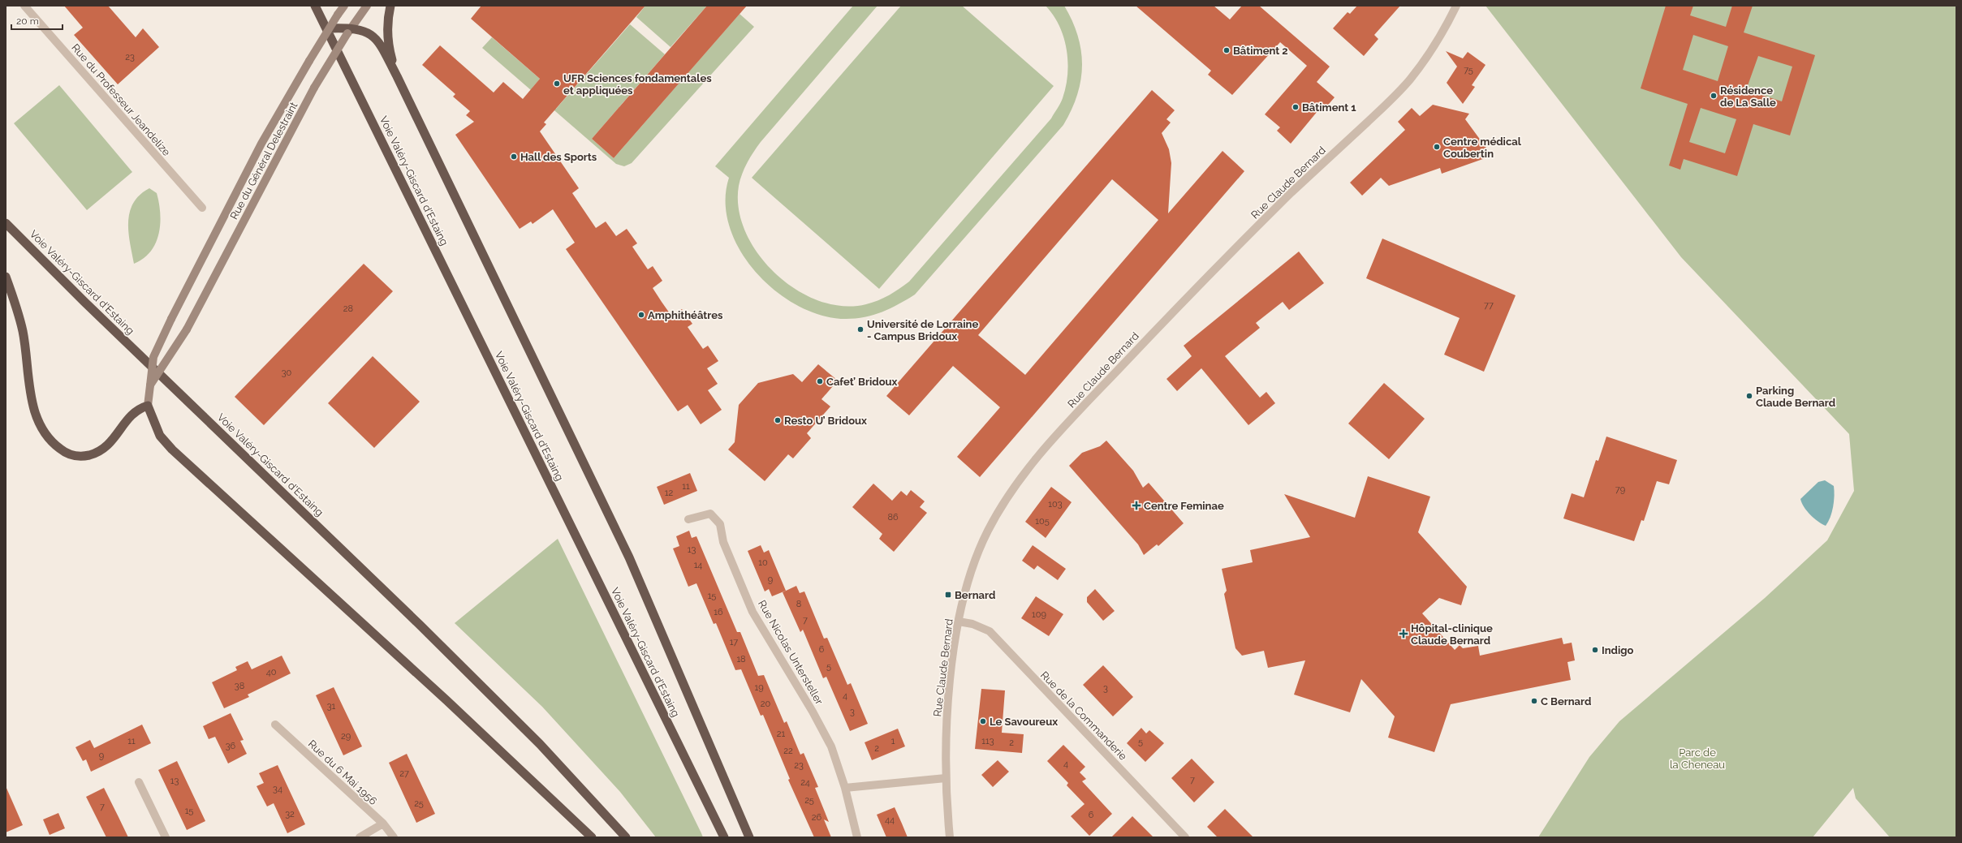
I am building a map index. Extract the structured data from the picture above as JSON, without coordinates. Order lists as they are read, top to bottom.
{
  "streets": {
    "highway": ["Voie Valéry-Giscard d'Estaing"],
    "main road": ["Rue du Général Delestraint"],
    "street": [
      "Rue du Professeur Jeandelize",
      "Rue Claude Bernard",
      "Rue Nicolas Untersteller",
      "Rue de la Commanderie",
      "Rue du 6 Mai 1956"
    ]
  },
  "crossings": [
    ["Rue Claude Bernard", "Rue de la Commanderie"]
  ],
  "parks": ["Parc de la Cheneau"],
  "places": {
    "other": [
      "Bâtiment 2",
      "UFR Sciences fondamentales et appliquées",
      "Résidence de La Salle",
      "Bâtiment 1",
      "Centre médical Coubertin",
      "Hall des Sports",
      "Amphithéâtres",
      "Université de Lorraine - Campus Bridoux",
      "Cafet’ Bridoux",
      "Parking Claude Bernard",
      "Resto U’ Bridoux",
      "Indigo",
      "C Bernard",
      "Le Savoureux"
    ],
    "health": ["Centre Feminae", "Hôpital-clinique Claude Bernard"],
    "transit": ["Bernard"]
  },
  "house_numbers": [
    "23",
    "75",
    "77",
    "28",
    "30",
    "11",
    "79",
    "12",
    "103",
    "86",
    "105",
    "13",
    "10",
    "14",
    "9",
    "15",
    "8",
    "16",
    "109",
    "7",
    "17",
    "6",
    "18",
    "5",
    "40",
    "38",
    "19",
    "3",
    "4",
    "20",
    "31",
    "3",
    "21",
    "29",
    "11",
    "1",
    "113",
    "5",
    "2",
    "36",
    "2",
    "22",
    "9",
    "4",
    "23",
    "27",
    "7",
    "13",
    "24",
    "34",
    "25",
    "25",
    "7",
    "15",
    "32",
    "6",
    "26",
    "44"
  ],
  "scale_bar": "20 m"
}
